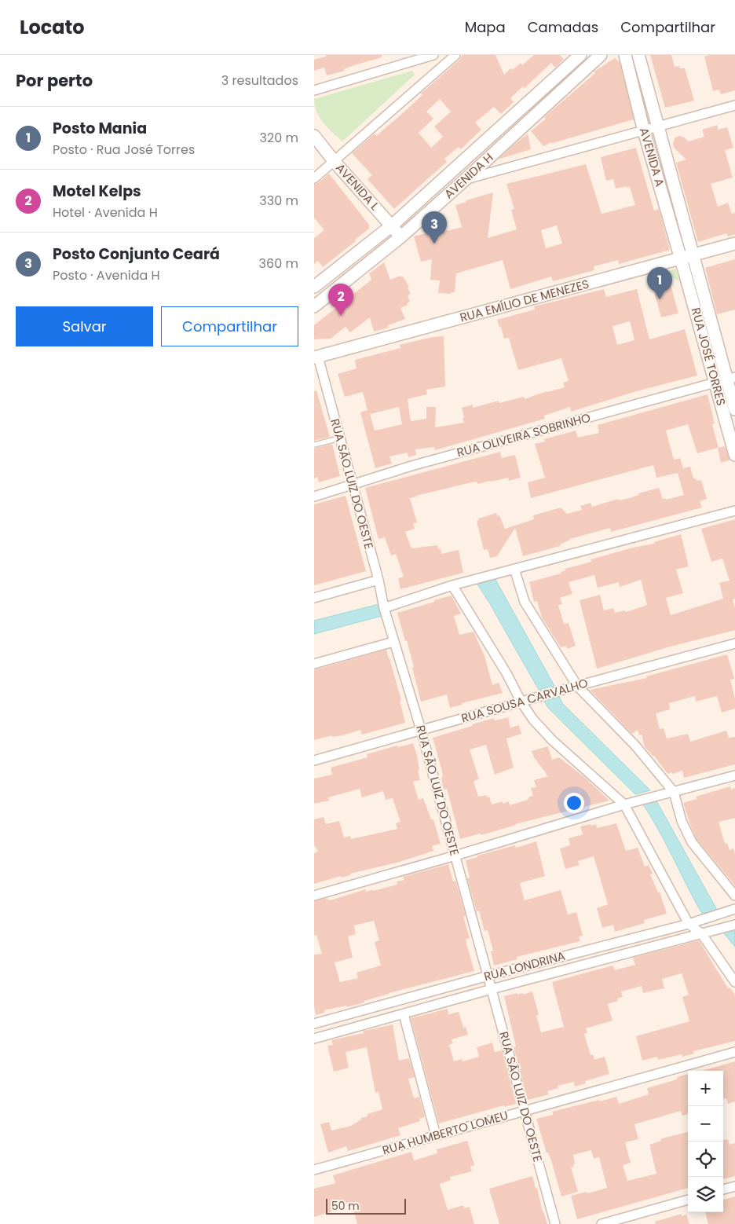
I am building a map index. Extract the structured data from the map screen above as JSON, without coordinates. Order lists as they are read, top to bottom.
{
  "streets": {
    "street": [
      "AVENIDA A",
      "AVENIDA H",
      "AVENIDA L",
      "RUA EMÍLIO DE MENEZES",
      "RUA JOSÉ TORRES",
      "RUA OLIVEIRA SOBRINHO",
      "RUA SÃO LUIZ DO OESTE",
      "RUA SOUSA CARVALHO",
      "RUA LONDRINA",
      "RUA HUMBERTO LOMEU"
    ]
  },
  "crossings": [
    ["AVENIDA A", "RUA EMÍLIO DE MENEZES"],
    ["AVENIDA A", "RUA JOSÉ TORRES"],
    ["AVENIDA H", "AVENIDA L"],
    ["RUA EMÍLIO DE MENEZES", "RUA JOSÉ TORRES"],
    ["RUA EMÍLIO DE MENEZES", "RUA SÃO LUIZ DO OESTE"],
    ["RUA JOSÉ TORRES", "RUA OLIVEIRA SOBRINHO"],
    ["RUA OLIVEIRA SOBRINHO", "RUA SÃO LUIZ DO OESTE"],
    ["RUA SÃO LUIZ DO OESTE", "RUA SOUSA CARVALHO"],
    ["RUA SÃO LUIZ DO OESTE", "RUA LONDRINA"],
    ["RUA SÃO LUIZ DO OESTE", "RUA HUMBERTO LOMEU"]
  ],
  "scale_bar": "50 m",
  "page": {
    "header": "Locato",
    "nav": ["Mapa", "Camadas", "Compartilhar"],
    "heading": ["Por perto", "3 resultados"],
    "list": [
      {
        "mark": "1",
        "name": "Posto Mania",
        "note": "Posto · Rua José Torres",
        "value": "320 m"
      },
      {
        "mark": "2",
        "name": "Motel Kelps",
        "note": "Hotel · Avenida H",
        "value": "330 m"
      },
      {
        "mark": "3",
        "name": "Posto Conjunto Ceará",
        "note": "Posto · Avenida H",
        "value": "360 m"
      }
    ],
    "pins": ["3", "1", "2"],
    "buttons": ["Salvar", "Compartilhar"],
    "map_buttons": ["+", "−"],
    "scale": "50 m"
  }
}
